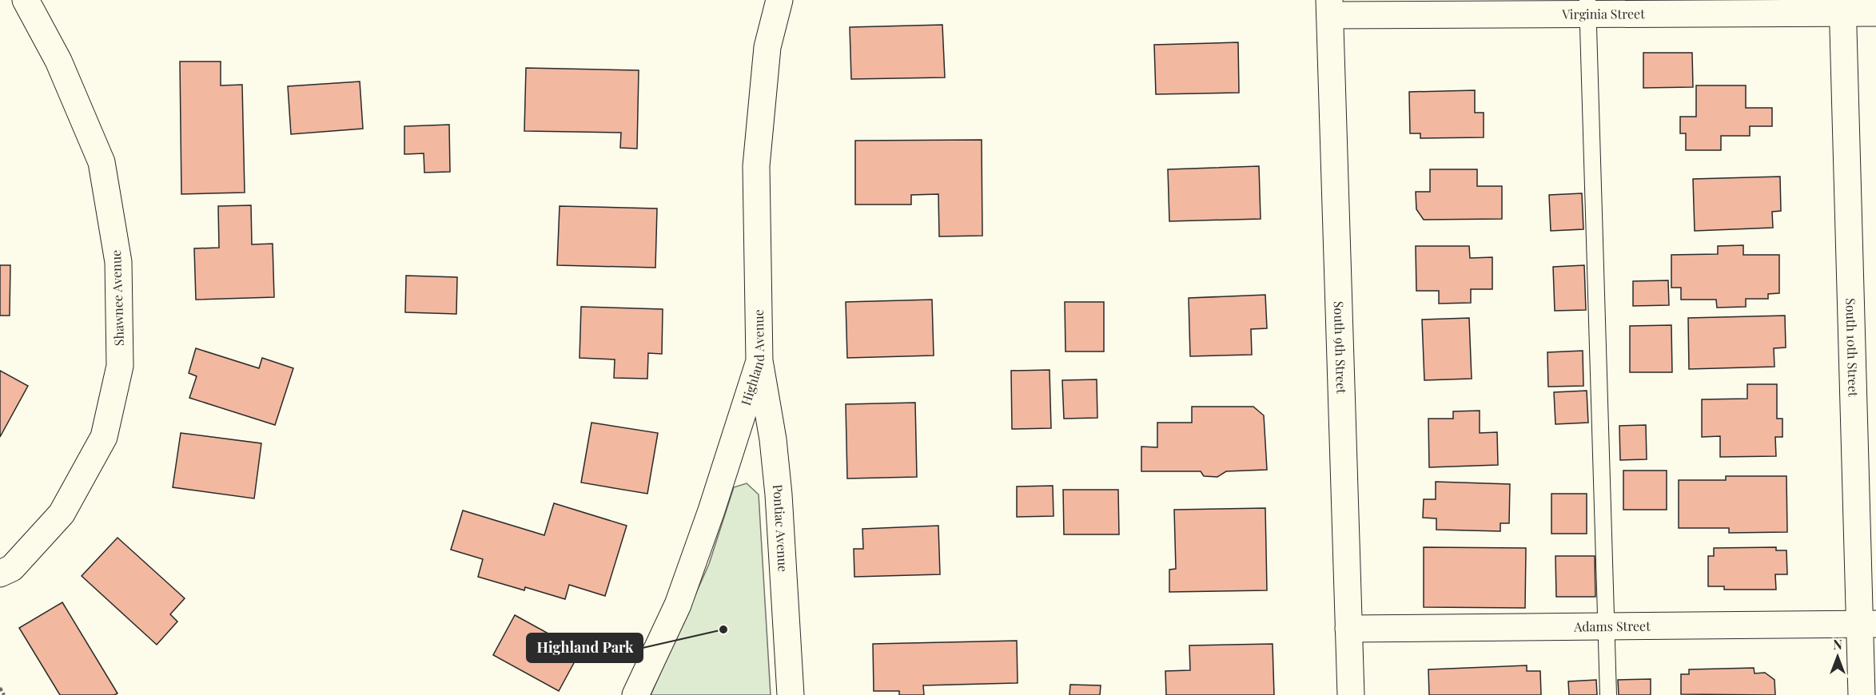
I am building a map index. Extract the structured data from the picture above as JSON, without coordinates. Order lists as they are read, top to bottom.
{
  "streets": {
    "street": [
      "Virginia Street",
      "Shawnee Avenue",
      "South 9th Street",
      "South 10th Street",
      "Highland Avenue",
      "Pontiac Avenue",
      "Adams Street"
    ]
  },
  "crossings": [
    ["Virginia Street", "South 9th Street"],
    ["Virginia Street", "South 10th Street"],
    ["South 9th Street", "Adams Street"],
    ["South 10th Street", "Adams Street"],
    ["Highland Avenue", "Pontiac Avenue"]
  ],
  "places": ["Highland Park"],
  "north": "top"
}
